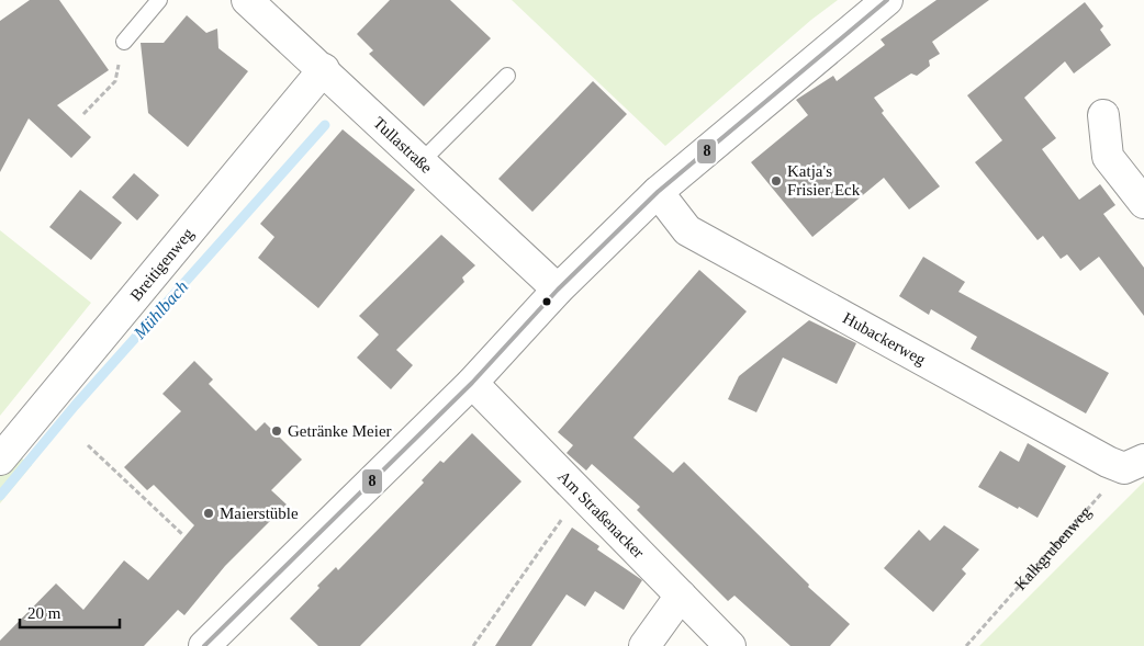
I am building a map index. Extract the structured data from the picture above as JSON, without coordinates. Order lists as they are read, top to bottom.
{
  "streets": {
    "street": [
      "Tullastraße",
      "Breitigenweg",
      "Hubackerweg",
      "Am Straßenacker"
    ],
    "path": ["Kalkgrubenweg"]
  },
  "crossings": [
    ["Tullastraße", "Breitigenweg"],
    ["Hubackerweg", "Kalkgrubenweg"]
  ],
  "water": ["Mühlbach"],
  "places": ["Katja's Frisier Eck", "Getränke Meier", "Maierstüble"],
  "lines": ["transit line 8"],
  "scale_bar": "20 m"
}
